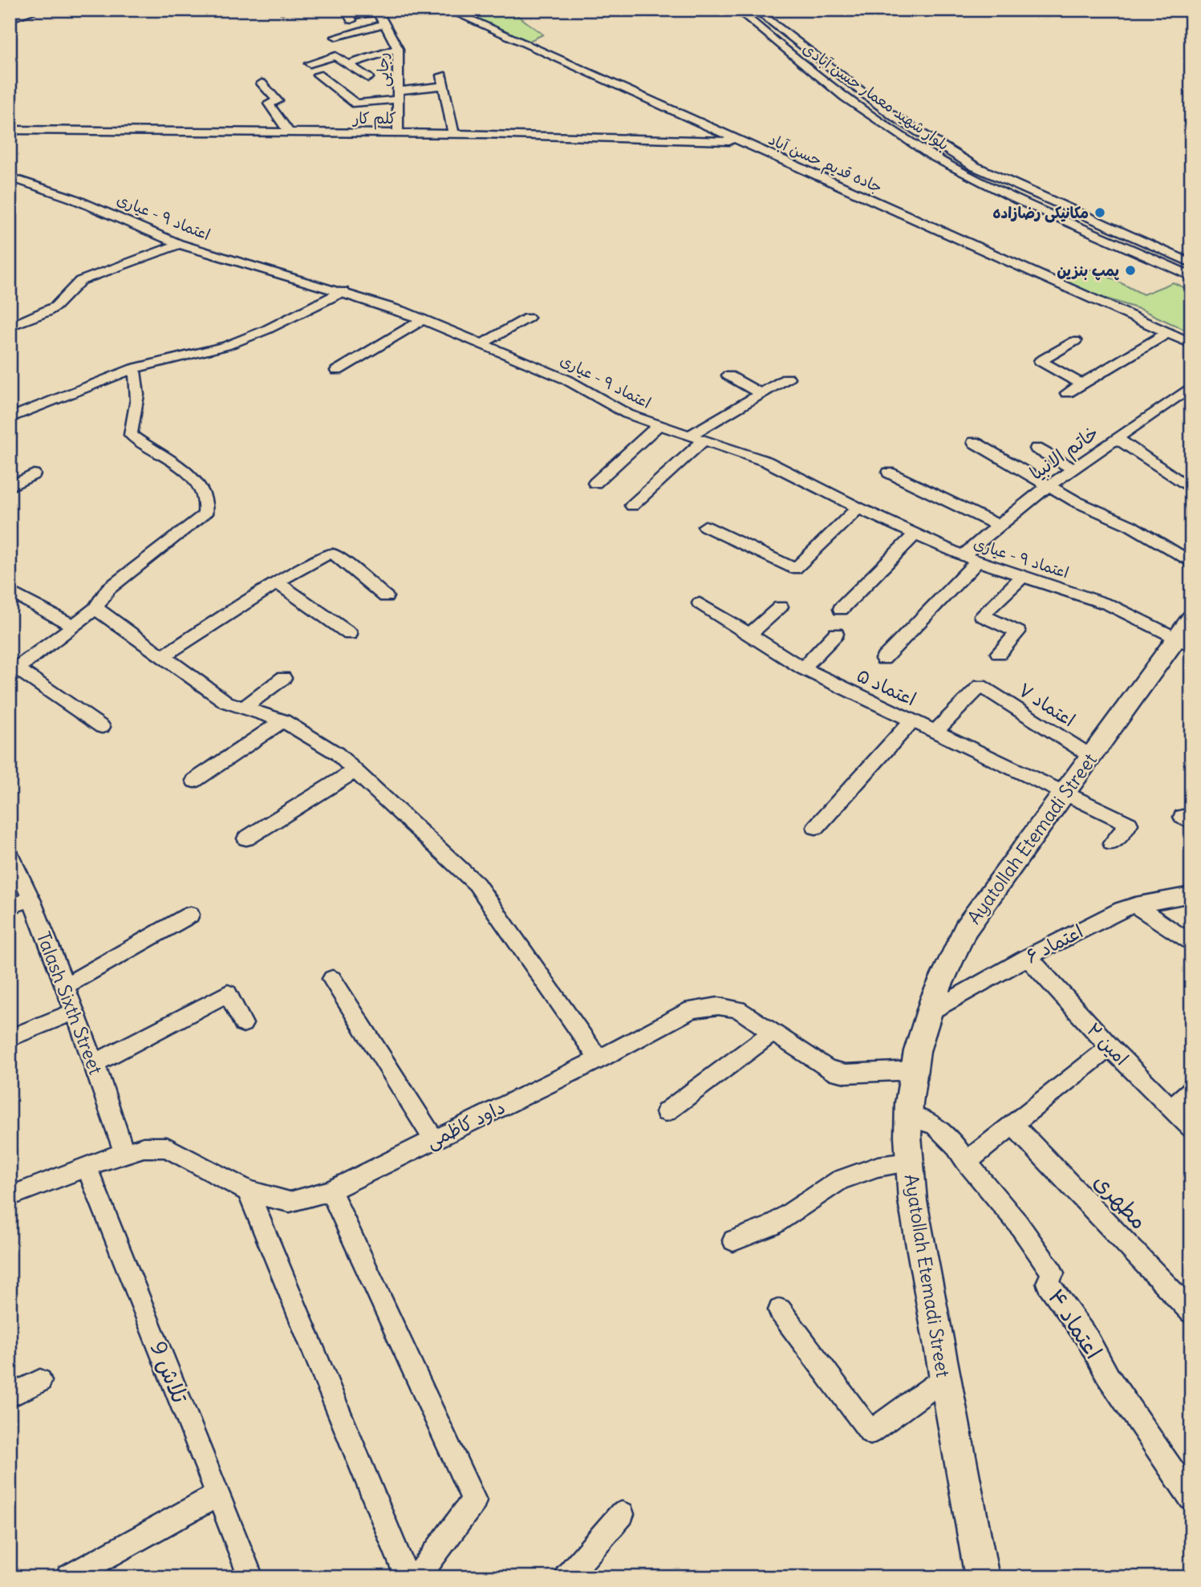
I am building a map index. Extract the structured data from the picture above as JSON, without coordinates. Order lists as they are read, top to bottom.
{
  "streets": {
    "main road": ["Ayatollah Etemadi Street"],
    "street": [
      "رجایی",
      "بلوار شهید معمار حسن آبادی",
      "کلم کار",
      "جاده قدیم حسن آباد",
      "اعتماد ۹ - عیاری",
      "خاتم الانبیا",
      "اعتماد ۵",
      "اعتماد ۷",
      "اعتماد ۶",
      "Talash Sixth Street",
      "امین ۲",
      "داود کاظمی",
      "مطهری",
      "اعتماد ۴",
      "تلاش 9"
    ]
  },
  "crossings": [
    ["رجایی", "کلم کار"],
    ["کلم کار", "جاده قدیم حسن آباد"],
    ["اعتماد ۹ - عیاری", "خاتم الانبیا"],
    ["اعتماد ۹ - عیاری", "Ayatollah Etemadi Street"],
    ["اعتماد ۵", "اعتماد ۷"],
    ["اعتماد ۵", "Ayatollah Etemadi Street"],
    ["اعتماد ۷", "Ayatollah Etemadi Street"],
    ["Ayatollah Etemadi Street", "اعتماد ۶"],
    ["Ayatollah Etemadi Street", "داود کاظمی"],
    ["Ayatollah Etemadi Street", "اعتماد ۴"],
    ["اعتماد ۶", "امین ۲"],
    ["Talash Sixth Street", "داود کاظمی"],
    ["داود کاظمی", "تلاش 9"]
  ],
  "places": ["مکانیکی رضازاده", "پمپ بنزین"]
}
